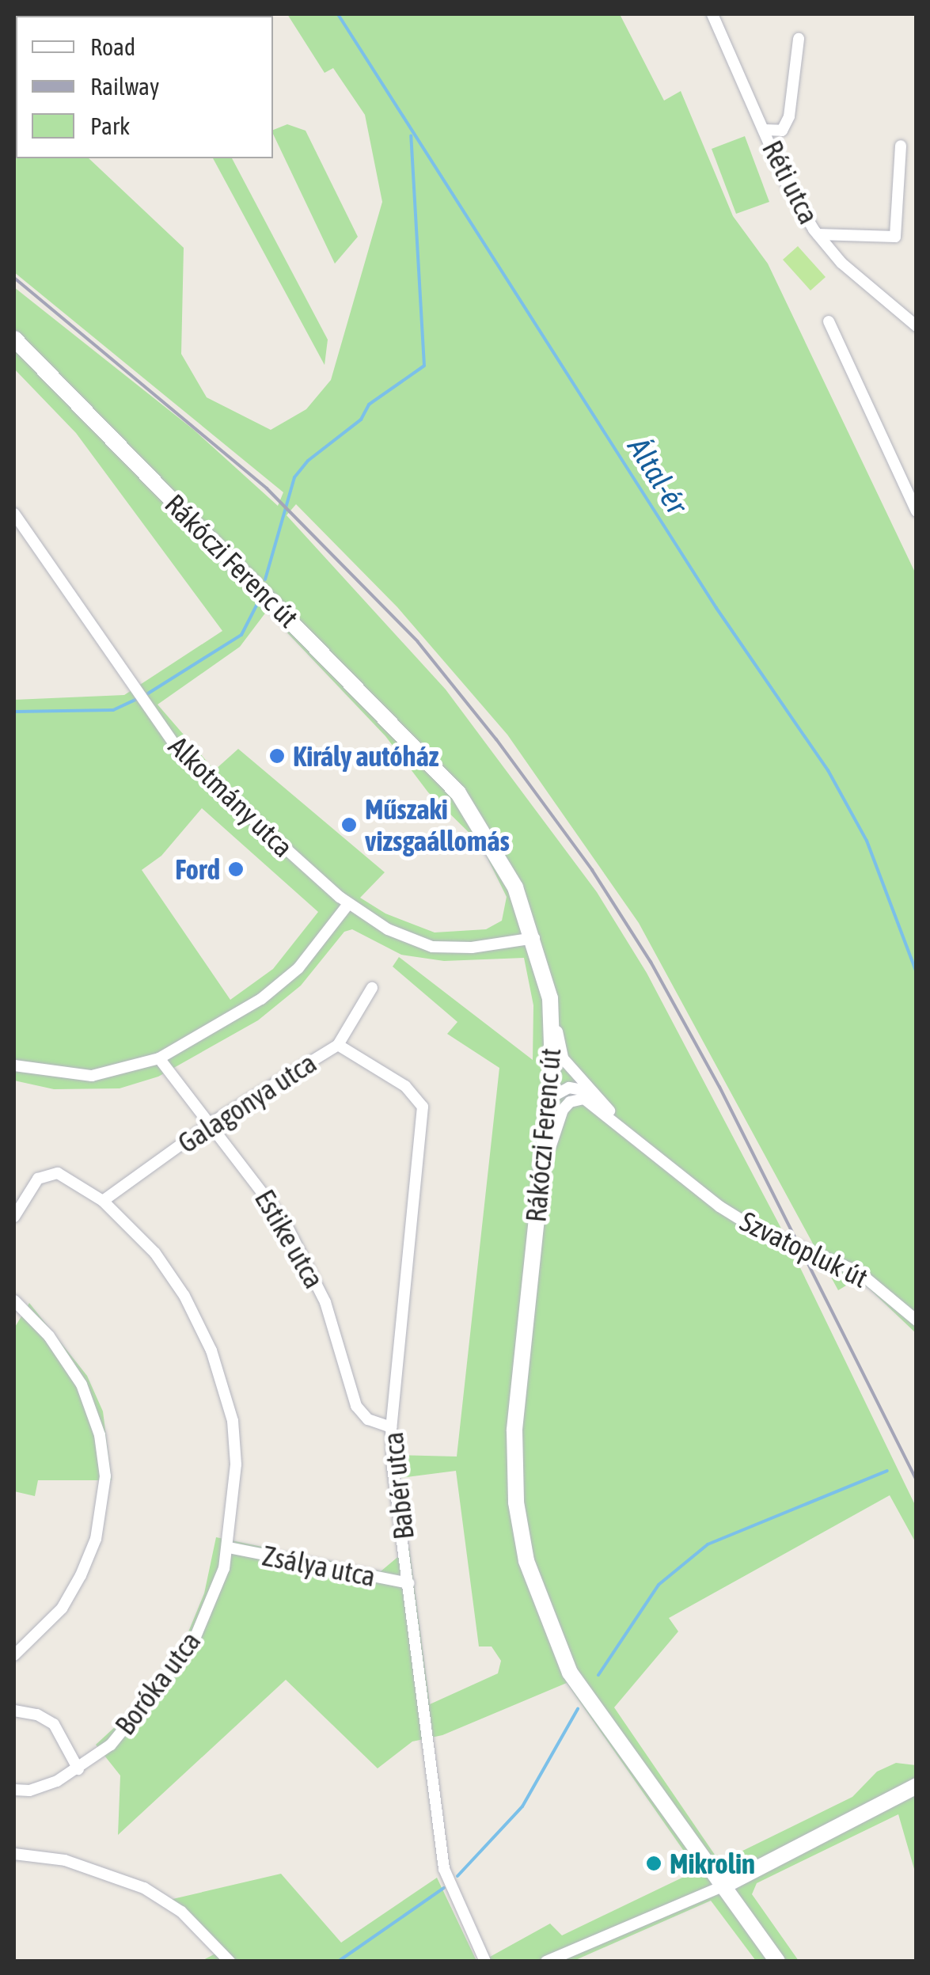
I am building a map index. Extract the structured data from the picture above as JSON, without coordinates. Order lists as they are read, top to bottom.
{
  "streets": {
    "main road": ["Rákóczi Ferenc út"],
    "street": [
      "Réti utca",
      "Alkotmány utca",
      "Galagonya utca",
      "Estike utca",
      "Szvatopluk út",
      "Babér utca",
      "Zsálya utca",
      "Boróka utca"
    ]
  },
  "crossings": [
    ["Rákóczi Ferenc út", "Alkotmány utca"],
    ["Rákóczi Ferenc út", "Szvatopluk út"],
    ["Galagonya utca", "Estike utca"],
    ["Galagonya utca", "Babér utca"],
    ["Galagonya utca", "Boróka utca"],
    ["Estike utca", "Babér utca"],
    ["Babér utca", "Zsálya utca"],
    ["Zsálya utca", "Boróka utca"]
  ],
  "water": ["Által-ér"],
  "places": [
    "Király autóház",
    "Műszaki vizsgaállomás",
    "Ford",
    "Mikrolin"
  ],
  "legend": ["Road", "Railway", "Park"]
}
